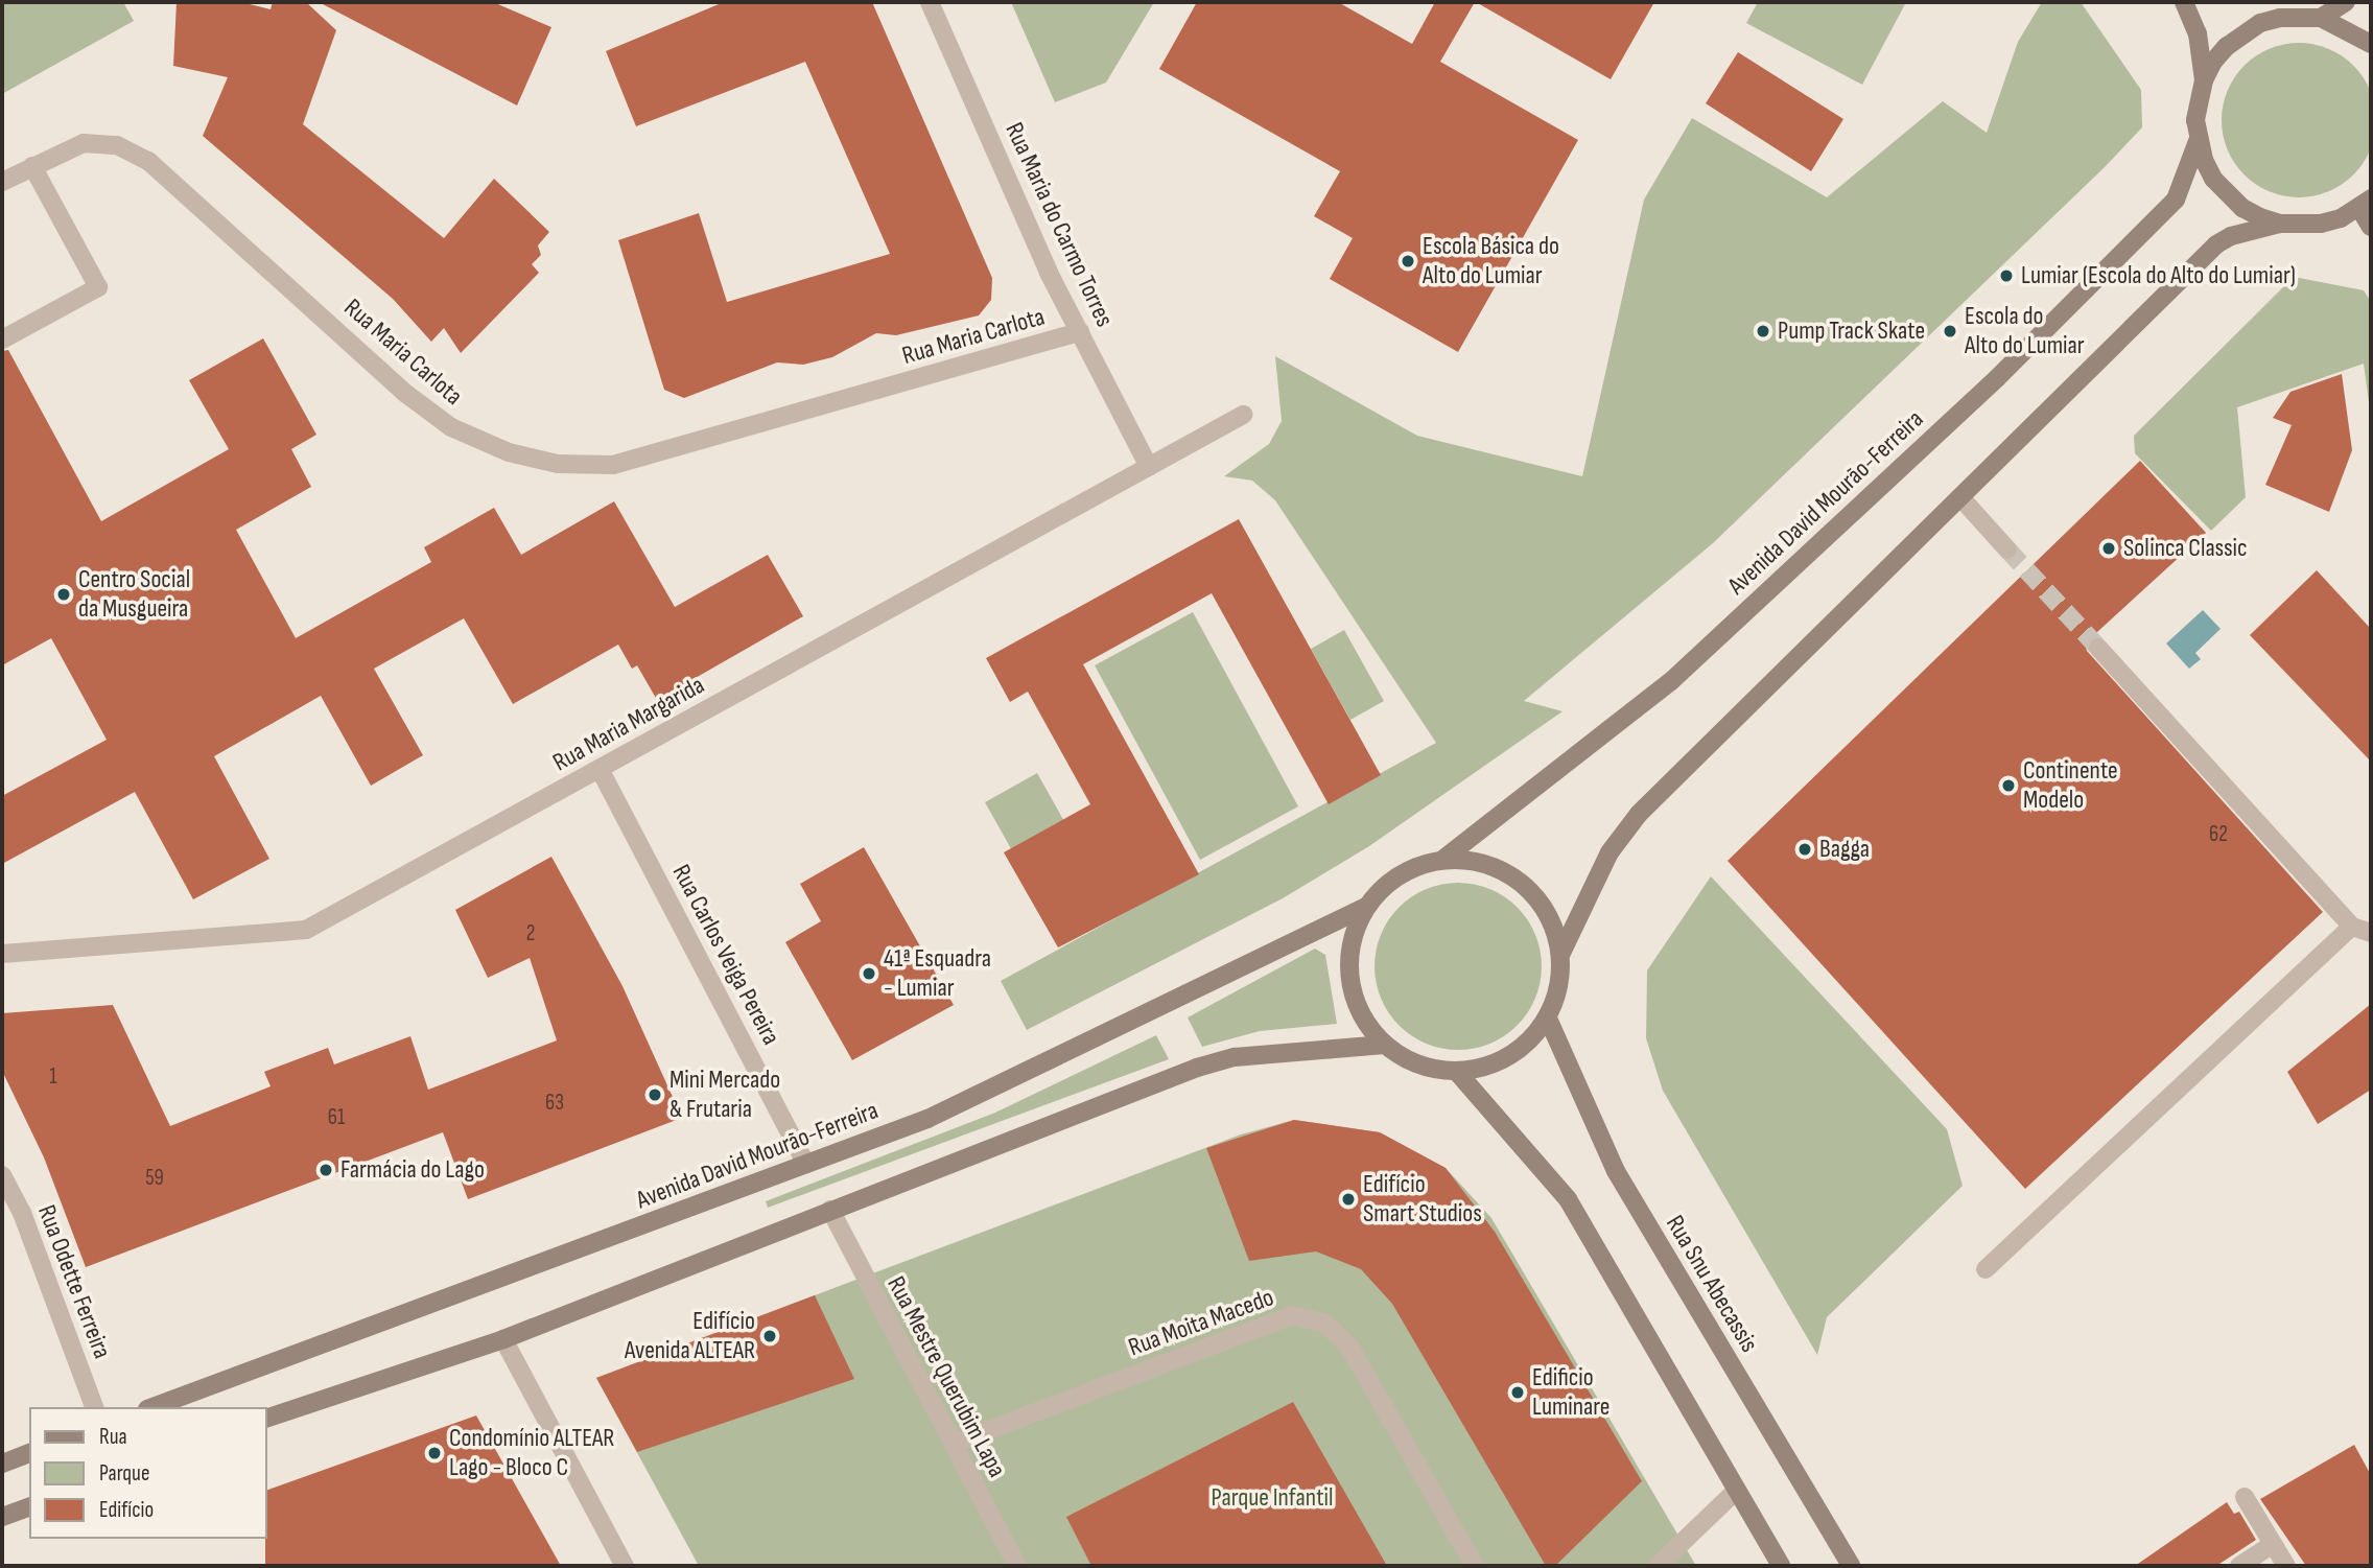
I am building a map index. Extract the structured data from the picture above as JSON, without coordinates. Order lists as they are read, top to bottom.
{
  "streets": {
    "street": [
      "Rua Maria do Carmo Torres",
      "Rua Maria Carlota",
      "Avenida David Mourão-Ferreira",
      "Rua Maria Margarida",
      "Rua Carlos Veiga Pereira",
      "Rua Odette Ferreira",
      "Rua Snu Abecassis",
      "Rua Moita Macedo",
      "Rua Mestre Querubim Lapa"
    ]
  },
  "crossings": [
    ["Rua Maria do Carmo Torres", "Rua Maria Carlota"],
    ["Rua Maria do Carmo Torres", "Rua Maria Margarida"],
    ["Avenida David Mourão-Ferreira", "Rua Carlos Veiga Pereira"],
    ["Avenida David Mourão-Ferreira", "Rua Snu Abecassis"],
    ["Rua Maria Margarida", "Rua Carlos Veiga Pereira"],
    ["Rua Moita Macedo", "Rua Mestre Querubim Lapa"]
  ],
  "parks": ["Parque Infantil"],
  "places": [
    "Escola Básica do Alto do Lumiar",
    "Lumiar (Escola do Alto do Lumiar)",
    "Pump Track Skate",
    "Escola do Alto do Lumiar",
    "Solinca Classic",
    "Centro Social da Musgueira",
    "Continente Modelo",
    "Bagga",
    "41ª Esquadra - Lumiar",
    "Mini Mercado & Frutaria",
    "Farmácia do Lago",
    "Edifício Smart Studios",
    "Edifício Avenida ALTEAR",
    "Edificio Luminare",
    "Condomínio ALTEAR Lago - Bloco C"
  ],
  "house_numbers": [
    "62",
    "2",
    "1",
    "63",
    "61",
    "59"
  ],
  "legend": ["Rua", "Parque", "Edifício"]
}
